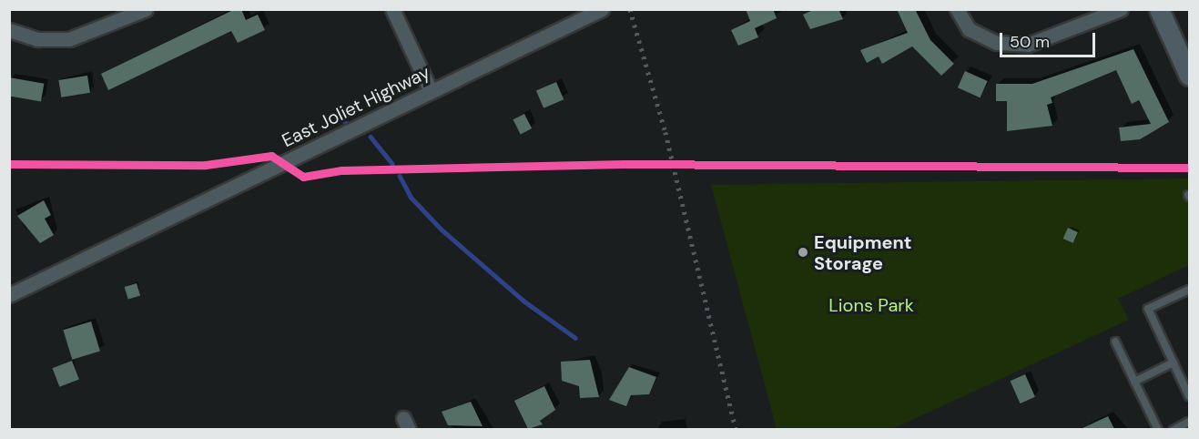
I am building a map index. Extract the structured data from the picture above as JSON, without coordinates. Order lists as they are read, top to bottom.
{
  "streets": {
    "street": ["East Joliet Highway"]
  },
  "parks": ["Lions Park"],
  "places": ["Equipment Storage"],
  "scale_bar": "50 m"
}
